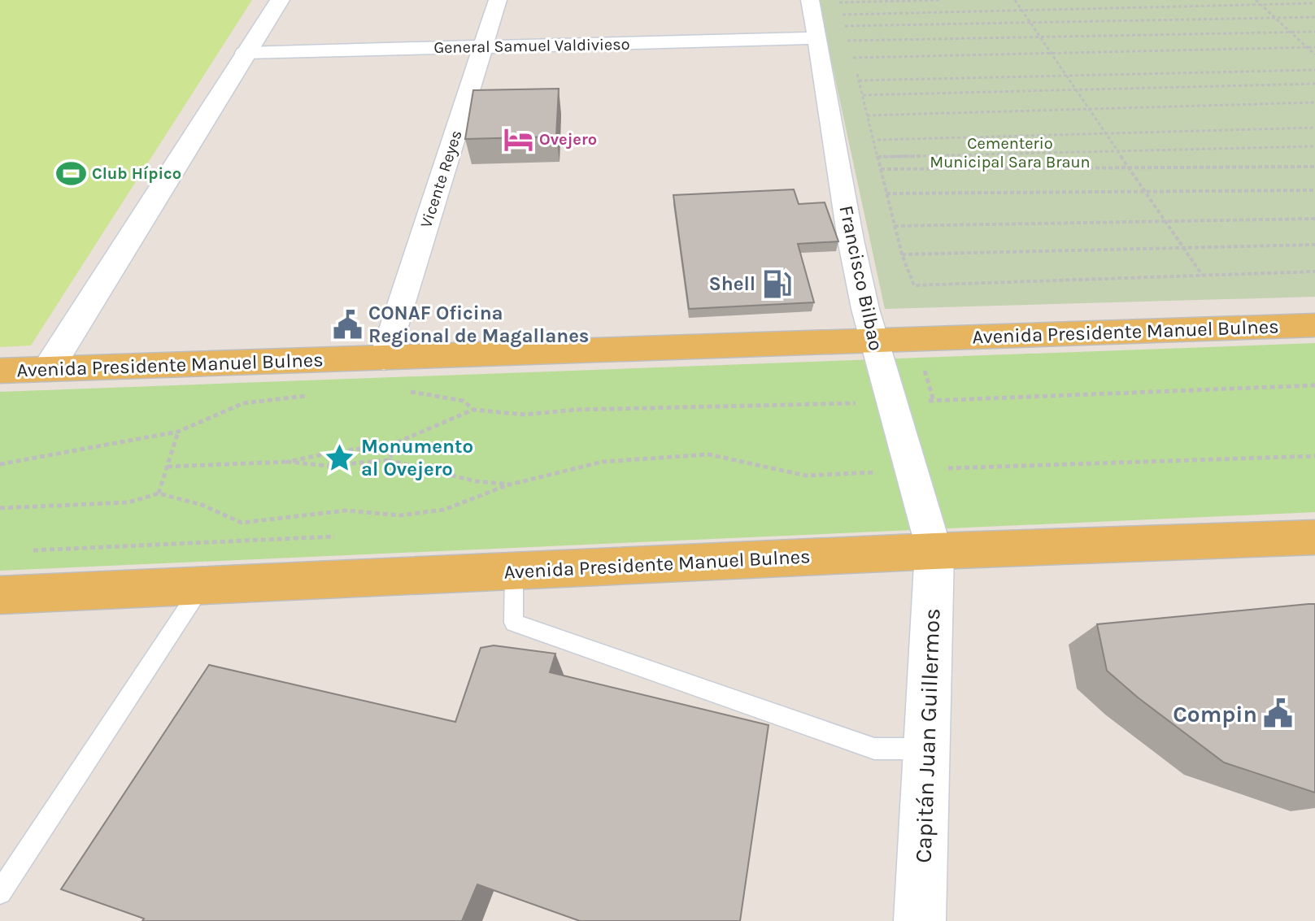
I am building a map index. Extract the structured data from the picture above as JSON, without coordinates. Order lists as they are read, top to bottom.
{
  "streets": {
    "main road": ["Avenida Presidente Manuel Bulnes"],
    "street": [
      "General Samuel Valdivieso",
      "Vicente Reyes",
      "Francisco Bilbao",
      "Capitán Juan Guillermos"
    ]
  },
  "crossings": [
    ["General Samuel Valdivieso", "Vicente Reyes"],
    ["General Samuel Valdivieso", "Francisco Bilbao"],
    ["Vicente Reyes", "Avenida Presidente Manuel Bulnes"],
    ["Francisco Bilbao", "Avenida Presidente Manuel Bulnes"],
    ["Francisco Bilbao", "Capitán Juan Guillermos"],
    ["Avenida Presidente Manuel Bulnes", "Capitán Juan Guillermos"]
  ],
  "parks": ["Cementerio Municipal Sara Braun"],
  "places": {
    "hotel": ["Ovejero"],
    "sports": ["Club Hípico"],
    "fuel station": ["Shell"],
    "public building": ["CONAF Oficina Regional de Magallanes", "Compin"],
    "place": ["Monumento al Ovejero"]
  }
}
